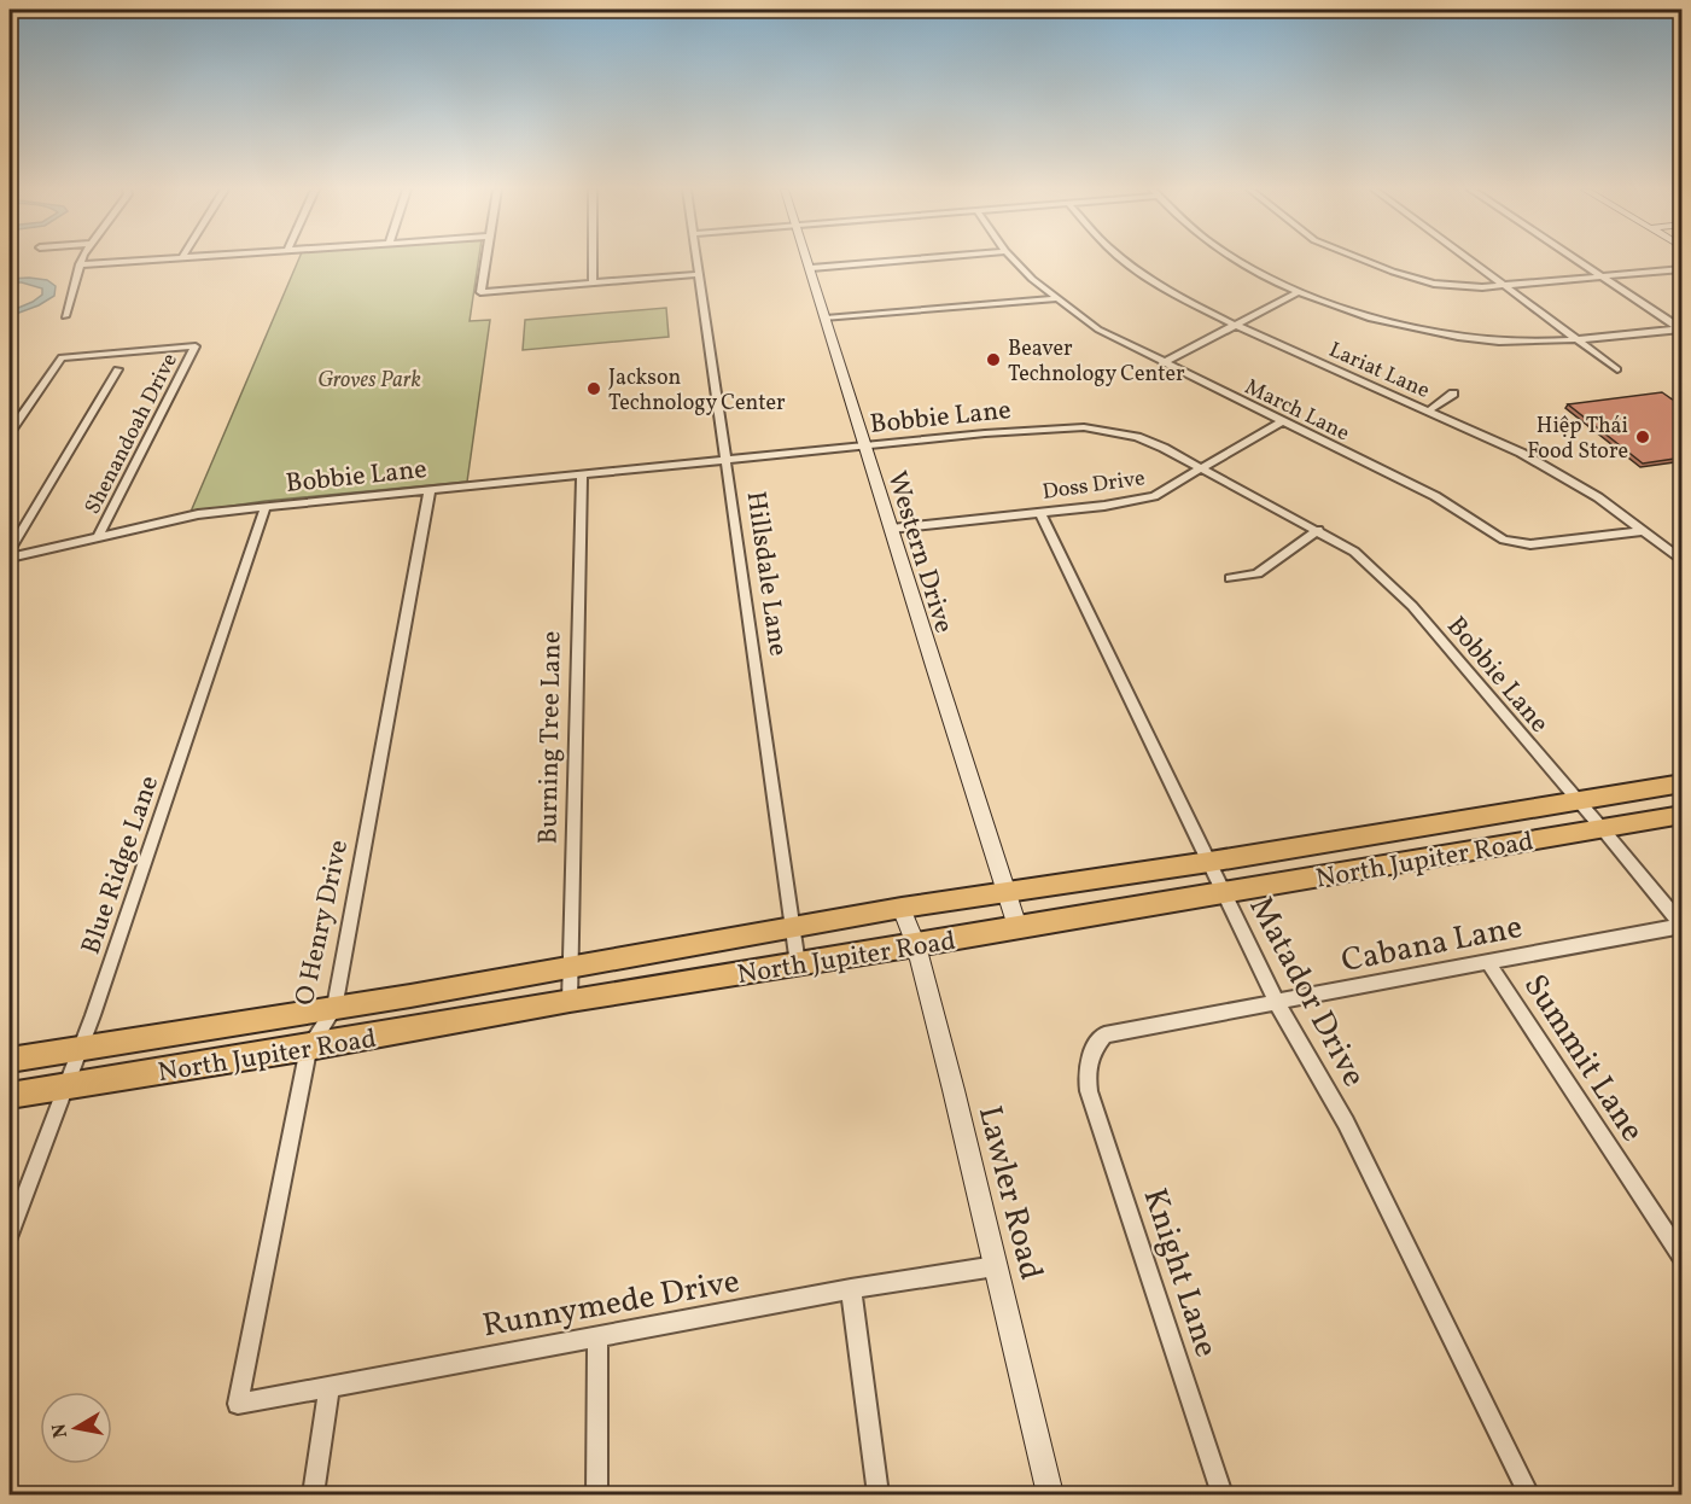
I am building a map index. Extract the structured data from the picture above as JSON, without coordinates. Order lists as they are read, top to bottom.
{
  "streets": {
    "main road": ["North Jupiter Road"],
    "street": [
      "Lariat Lane",
      "March Lane",
      "Bobbie Lane",
      "Shenandoah Drive",
      "Doss Drive",
      "Western Drive",
      "Hillsdale Lane",
      "Burning Tree Lane",
      "Blue Ridge Lane",
      "O Henry Drive",
      "Cabana Lane",
      "Matador Drive",
      "Summit Lane",
      "Lawler Road",
      "Knight Lane",
      "Runnymede Drive"
    ]
  },
  "crossings": [
    ["Lariat Lane", "March Lane"],
    ["March Lane", "Doss Drive"],
    ["Bobbie Lane", "Shenandoah Drive"],
    ["Bobbie Lane", "Doss Drive"],
    ["Bobbie Lane", "Western Drive"],
    ["Bobbie Lane", "Hillsdale Lane"],
    ["Bobbie Lane", "Burning Tree Lane"],
    ["Bobbie Lane", "North Jupiter Road"],
    ["Bobbie Lane", "Blue Ridge Lane"],
    ["Bobbie Lane", "O Henry Drive"],
    ["Bobbie Lane", "Cabana Lane"],
    ["Doss Drive", "Western Drive"],
    ["Doss Drive", "Matador Drive"],
    ["Western Drive", "North Jupiter Road"],
    ["Hillsdale Lane", "North Jupiter Road"],
    ["Burning Tree Lane", "North Jupiter Road"],
    ["North Jupiter Road", "Blue Ridge Lane"],
    ["North Jupiter Road", "O Henry Drive"],
    ["North Jupiter Road", "Matador Drive"],
    ["North Jupiter Road", "Lawler Road"],
    ["O Henry Drive", "Runnymede Drive"],
    ["Cabana Lane", "Matador Drive"],
    ["Cabana Lane", "Summit Lane"],
    ["Cabana Lane", "Knight Lane"],
    ["Lawler Road", "Runnymede Drive"]
  ],
  "parks": ["Groves Park"],
  "places": ["Beaver Technology Center", "Jackson Technology Center", "Hiệp Thái Food Store"],
  "north": "left"
}
